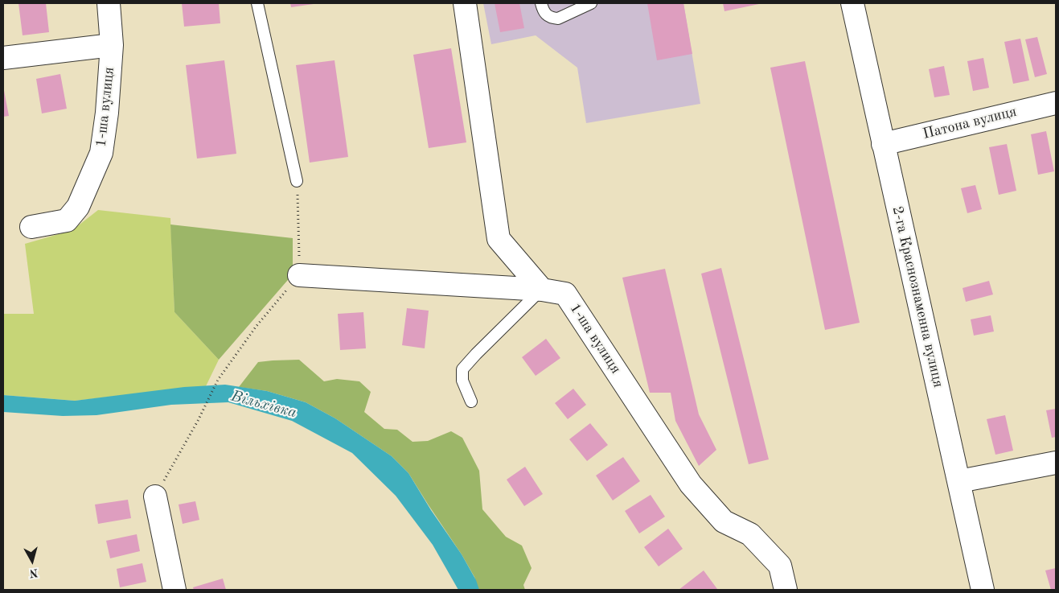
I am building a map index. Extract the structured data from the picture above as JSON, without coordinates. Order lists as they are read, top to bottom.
{
  "streets": {
    "street": ["1-ша вулиця", "Патона вулиця", "2-га Краснознаменна вулиця"]
  },
  "crossings": [
    ["Патона вулиця", "2-га Краснознаменна вулиця"]
  ],
  "water": ["Вільхівка"],
  "north": "bottom"
}
